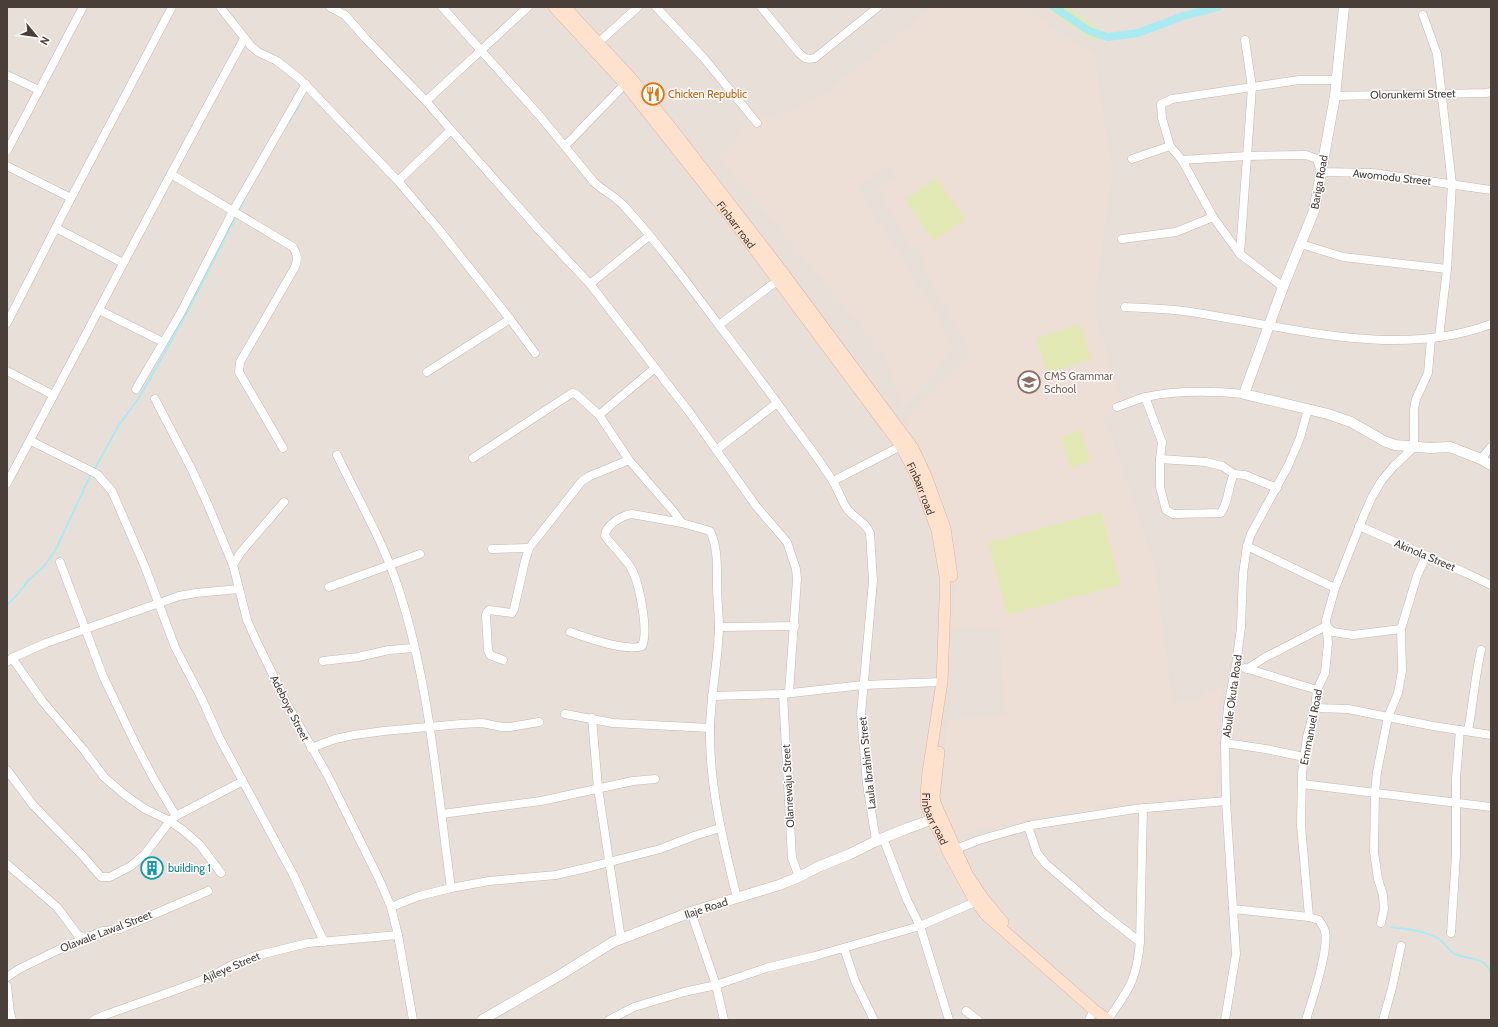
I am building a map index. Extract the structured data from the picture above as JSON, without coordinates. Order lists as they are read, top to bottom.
{
  "streets": {
    "main road": ["Finbarr road"],
    "street": [
      "Olorunkemi Street",
      "Awomodu Street",
      "Bariga Road",
      "Akinola Street",
      "Abule Okuta Road",
      "Adeboye Street",
      "Emmanuel Road",
      "Laula Ibrahim Street",
      "Olanrewaju Street",
      "Ilaje Road",
      "Olawale Lawal Street",
      "Ajileye Street"
    ]
  },
  "crossings": [
    ["Olorunkemi Street", "Bariga Road"],
    ["Awomodu Street", "Bariga Road"],
    ["Finbarr road", "Ilaje Road"],
    ["Akinola Street", "Emmanuel Road"],
    ["Adeboye Street", "Ajileye Street"],
    ["Laula Ibrahim Street", "Ilaje Road"],
    ["Olanrewaju Street", "Ilaje Road"]
  ],
  "places": {
    "restaurant": ["Chicken Republic"],
    "school or university": ["CMS Grammar School"],
    "building": ["building 1"]
  },
  "north": "bottom right"
}
